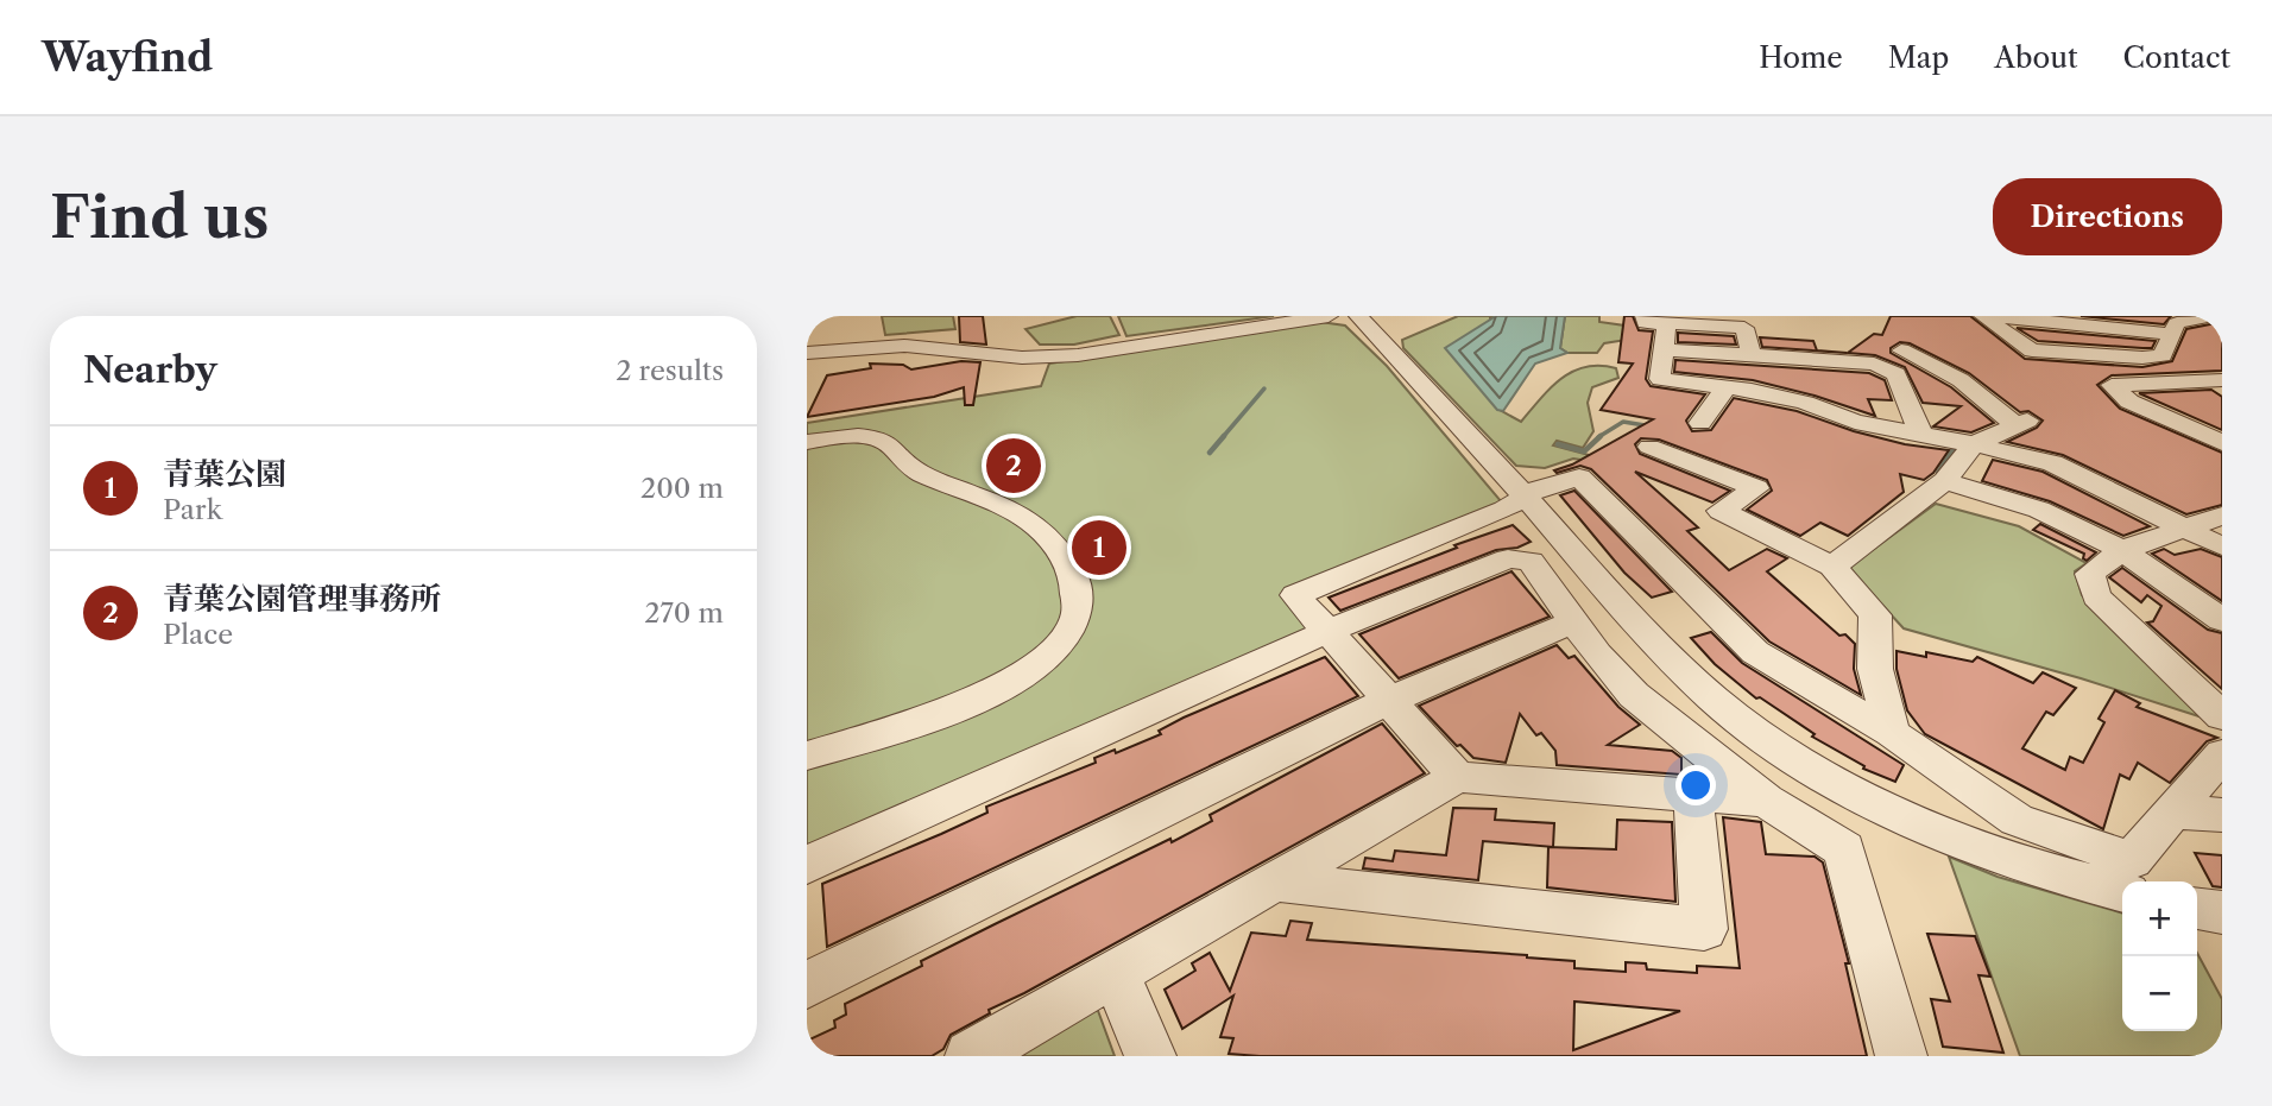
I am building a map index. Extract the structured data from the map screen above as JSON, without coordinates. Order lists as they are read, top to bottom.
{
  "page": {
    "header": "Wayfind",
    "nav": [
      "Home",
      "Map",
      "About",
      "Contact"
    ],
    "buttons": "Directions",
    "title": "Find us",
    "heading": ["Nearby", "2 results"],
    "list": [
      {
        "mark": "1",
        "name": "青葉公園",
        "note": "Park",
        "value": "200 m"
      },
      {
        "mark": "2",
        "name": "青葉公園管理事務所",
        "note": "Place",
        "value": "270 m"
      }
    ],
    "pins": ["2", "1"],
    "map_buttons": ["+", "−"]
  }
}
